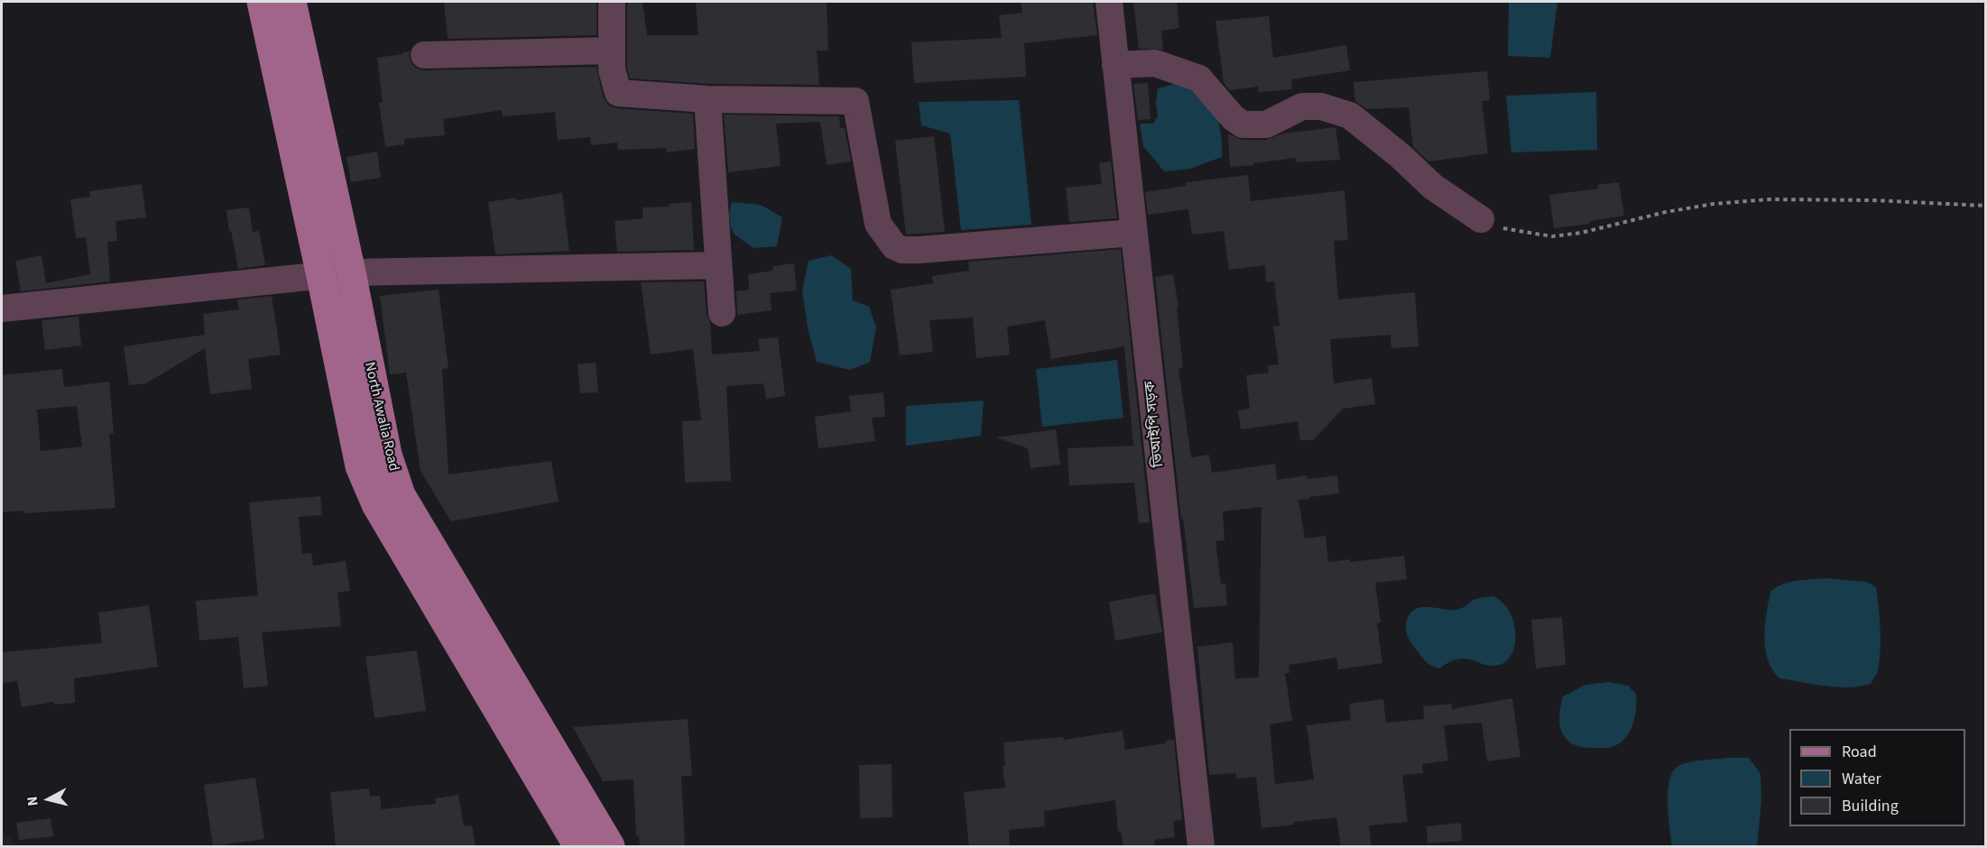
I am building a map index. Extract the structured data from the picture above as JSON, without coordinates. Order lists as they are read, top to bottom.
{
  "streets": {
    "main road": ["North Awalia Road"],
    "street": ["ভিআইপি সড়ক"]
  },
  "legend": ["Road", "Water", "Building"],
  "north": "left"
}
